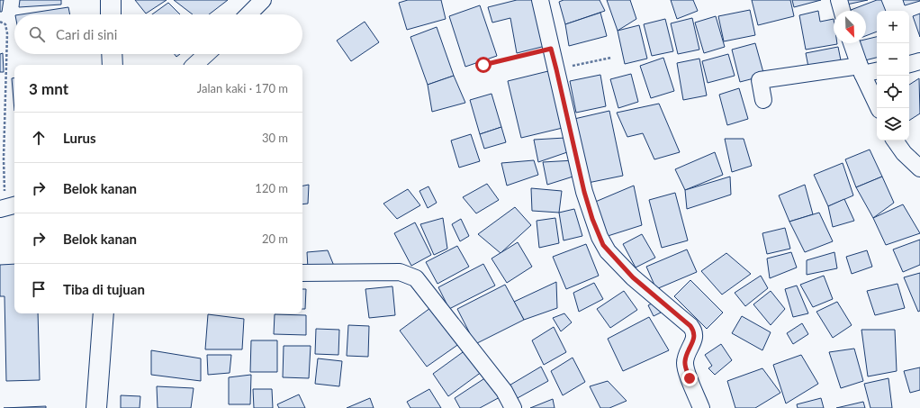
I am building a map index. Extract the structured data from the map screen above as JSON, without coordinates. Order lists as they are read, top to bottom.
{
  "north": "bottom right",
  "page": {
    "map_buttons": ["+", "−"],
    "search": "Cari di sini",
    "heading": ["3 mnt", "Jalan kaki · 170 m"],
    "list": [
      ["Lurus", "30 m"],
      ["Belok kanan", "120 m"],
      ["Belok kanan", "20 m"],
      "Tiba di tujuan"
    ]
  }
}
